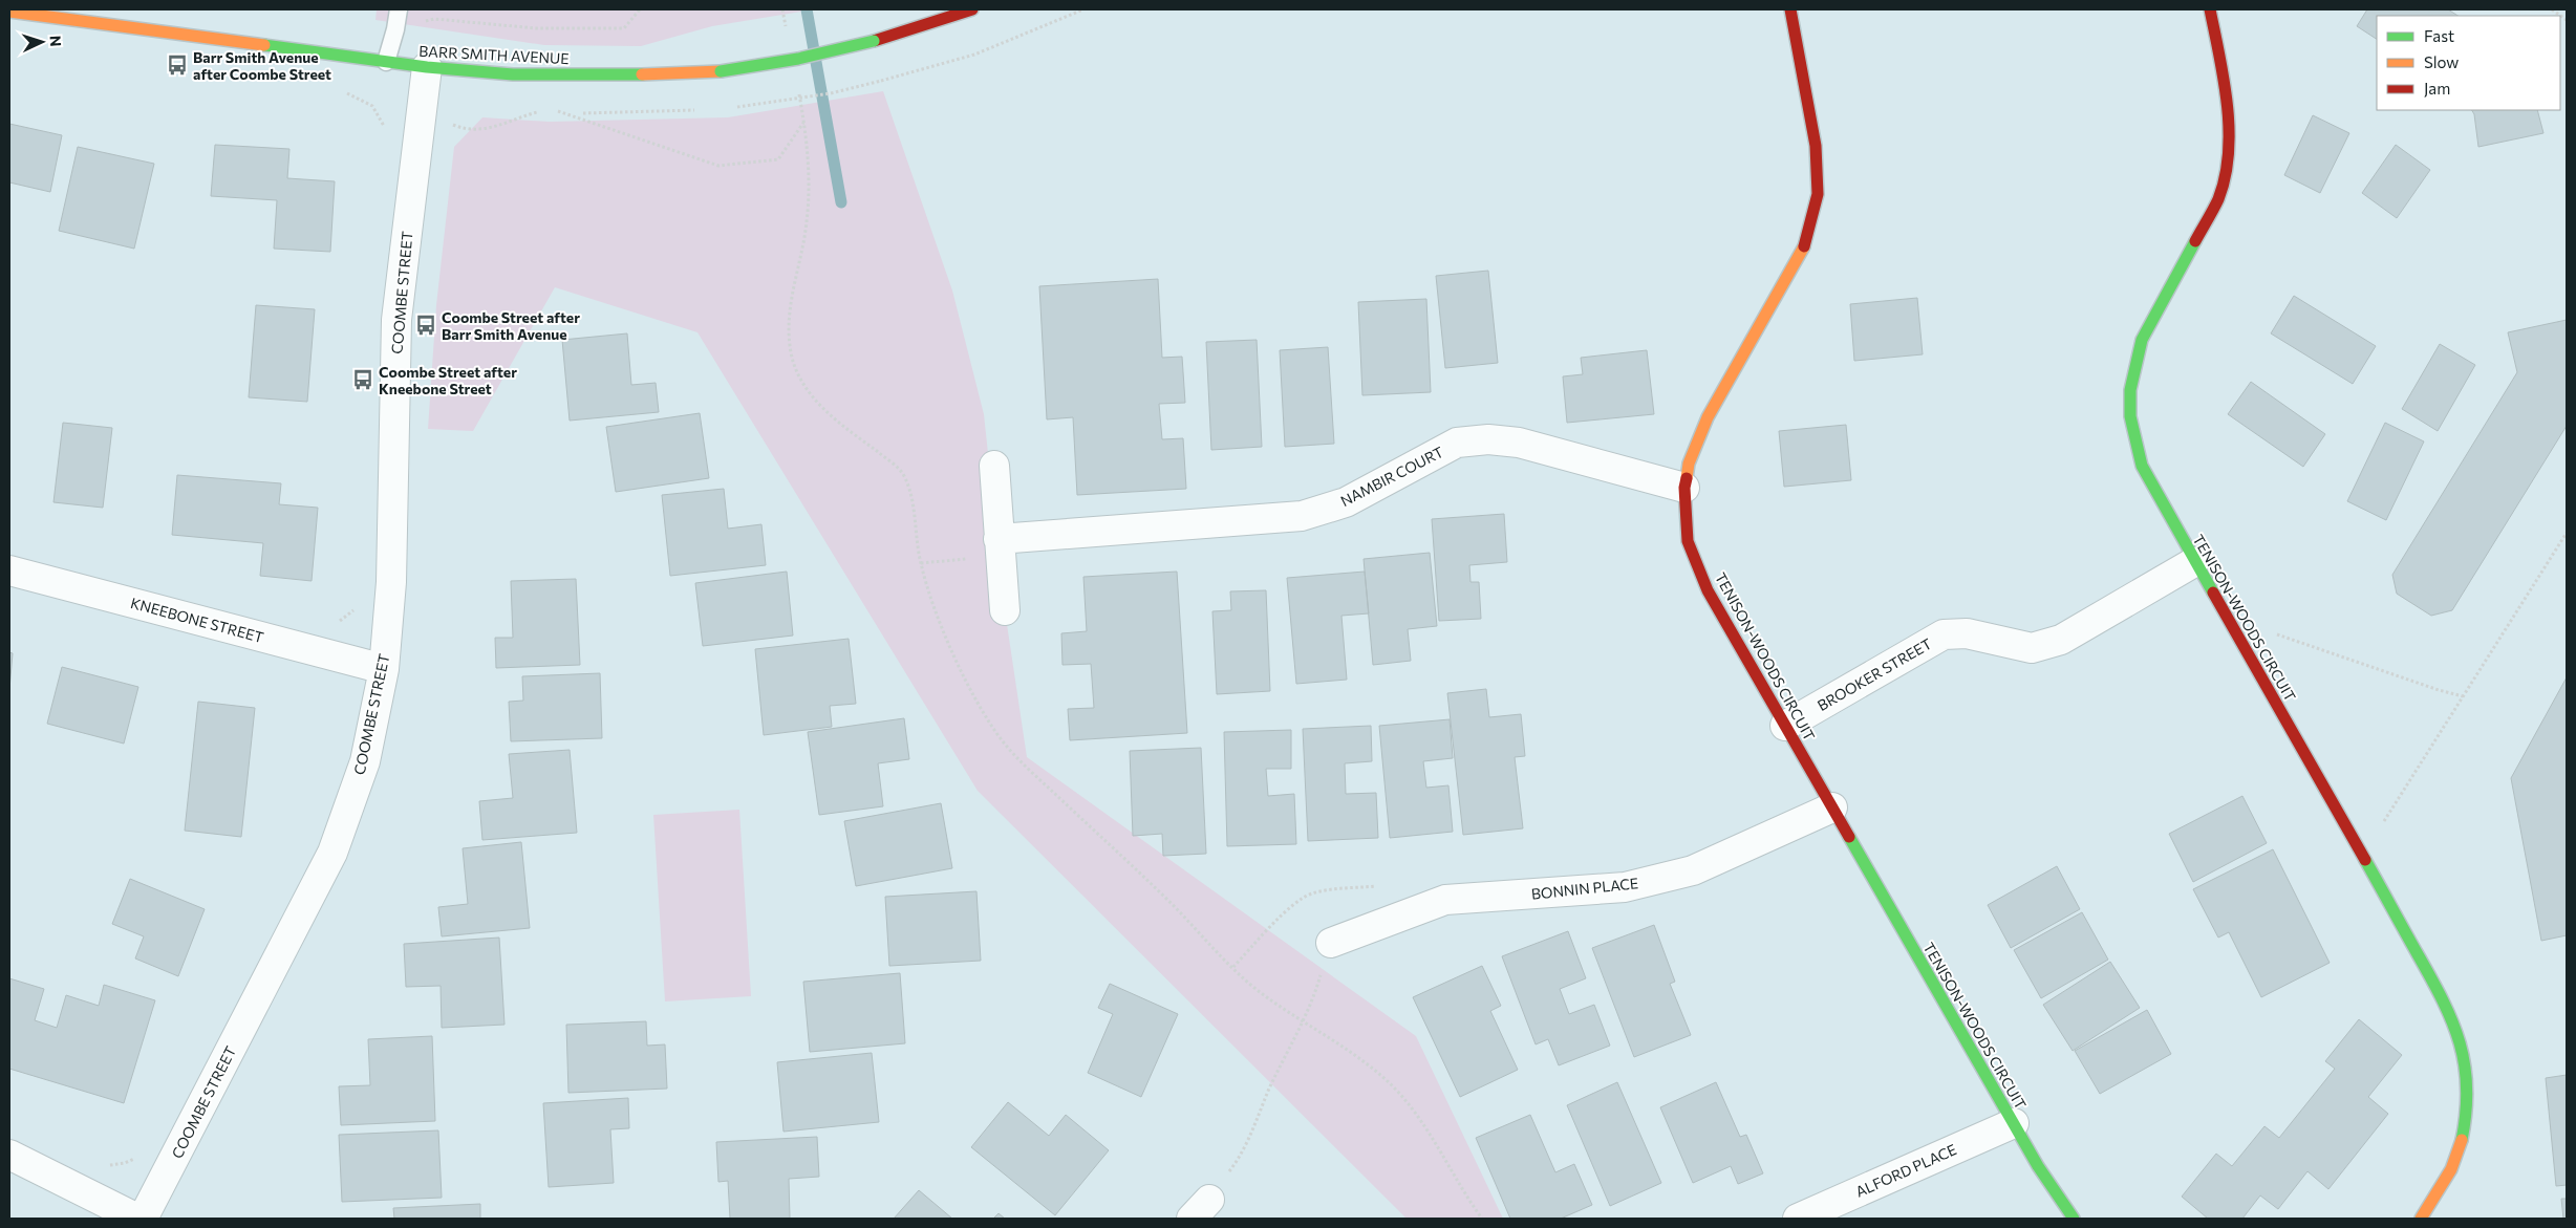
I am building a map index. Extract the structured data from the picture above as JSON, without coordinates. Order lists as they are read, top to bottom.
{
  "streets": {
    "street": [
      "BARR SMITH AVENUE",
      "COOMBE STREET",
      "NAMBIR COURT",
      "TENISON-WOODS CIRCUIT",
      "KNEEBONE STREET",
      "BROOKER STREET",
      "BONNIN PLACE",
      "ALFORD PLACE"
    ]
  },
  "crossings": [
    ["BARR SMITH AVENUE", "COOMBE STREET"],
    ["COOMBE STREET", "KNEEBONE STREET"],
    ["NAMBIR COURT", "TENISON-WOODS CIRCUIT"],
    ["TENISON-WOODS CIRCUIT", "BROOKER STREET"],
    ["TENISON-WOODS CIRCUIT", "BONNIN PLACE"],
    ["TENISON-WOODS CIRCUIT", "ALFORD PLACE"]
  ],
  "places": {
    "bus stop": ["Barr Smith Avenue after Coombe Street", "Coombe Street after Barr Smith Avenue", "Coombe Street after Kneebone Street"]
  },
  "legend": ["Fast", "Slow", "Jam"],
  "north": "right"
}
